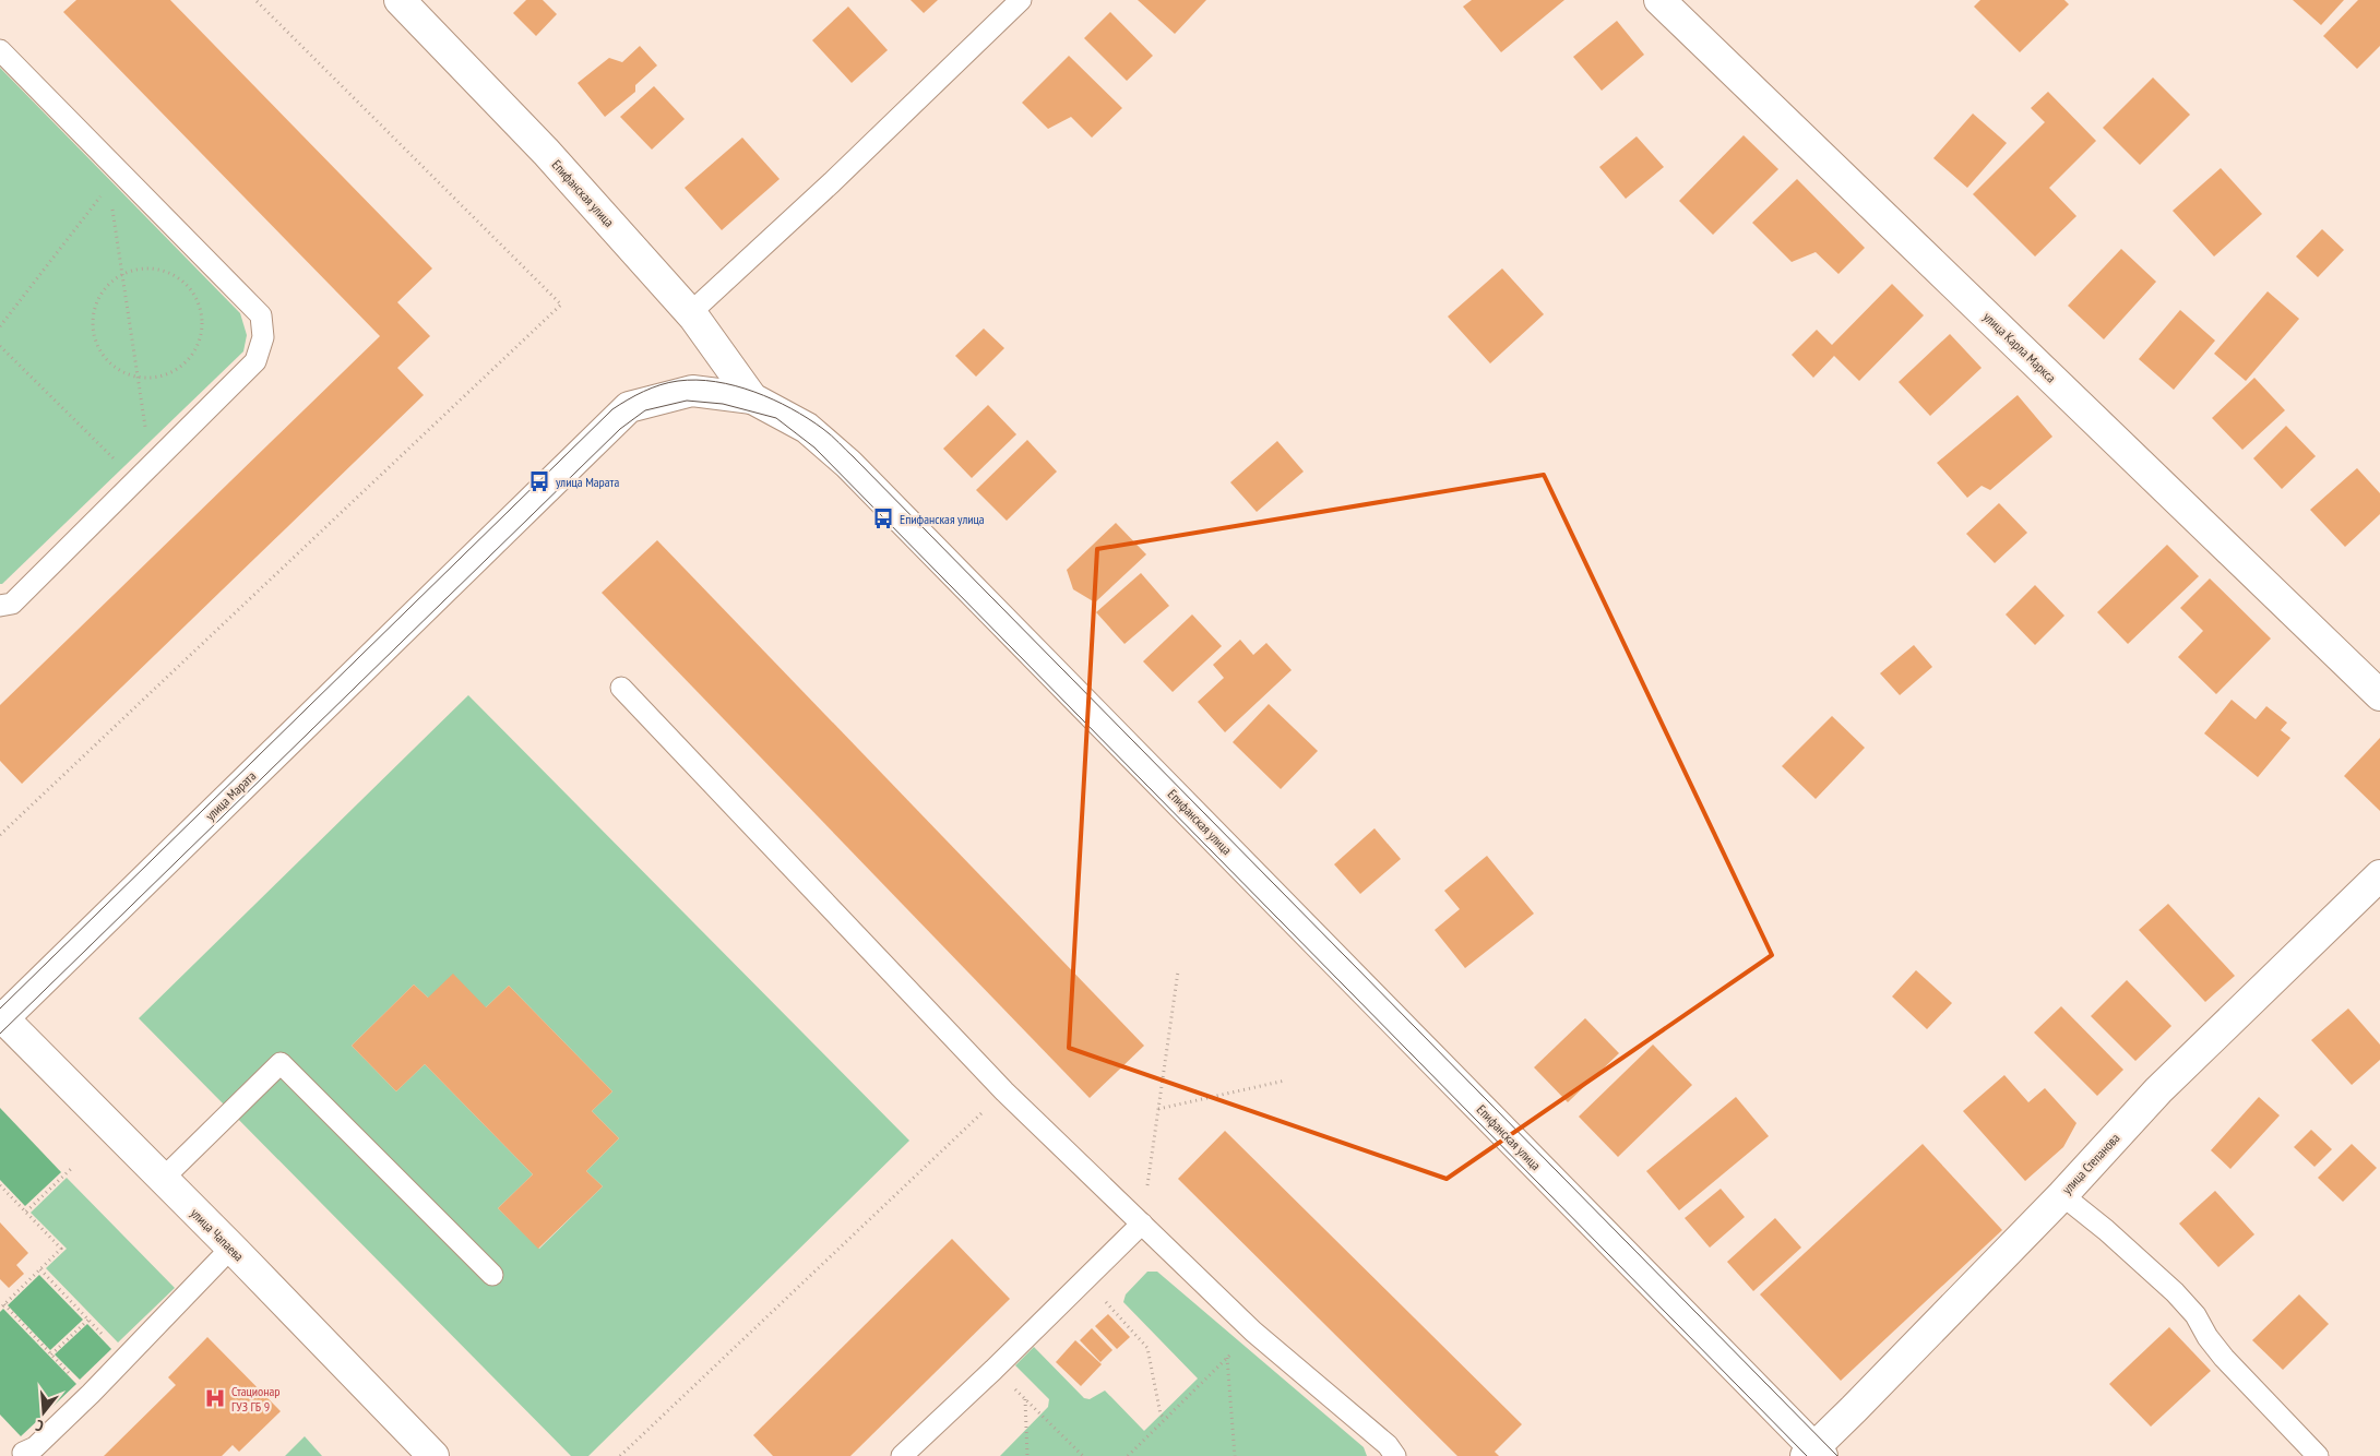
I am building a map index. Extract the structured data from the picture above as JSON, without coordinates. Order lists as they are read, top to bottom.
{
  "streets": {
    "street": [
      "Епифанская улица",
      "улица Карла Маркса",
      "улица Марата",
      "улица Степанова",
      "улица Чапаева"
    ]
  },
  "crossings": [
    ["Епифанская улица", "улица Марата"],
    ["Епифанская улица", "улица Степанова"],
    ["улица Марата", "улица Чапаева"]
  ],
  "places": {
    "bus stop": ["улица Марата", "Епифанская улица"],
    "hospital": ["Стационар ГУЗ ГБ 9"]
  },
  "north": "bottom"
}
